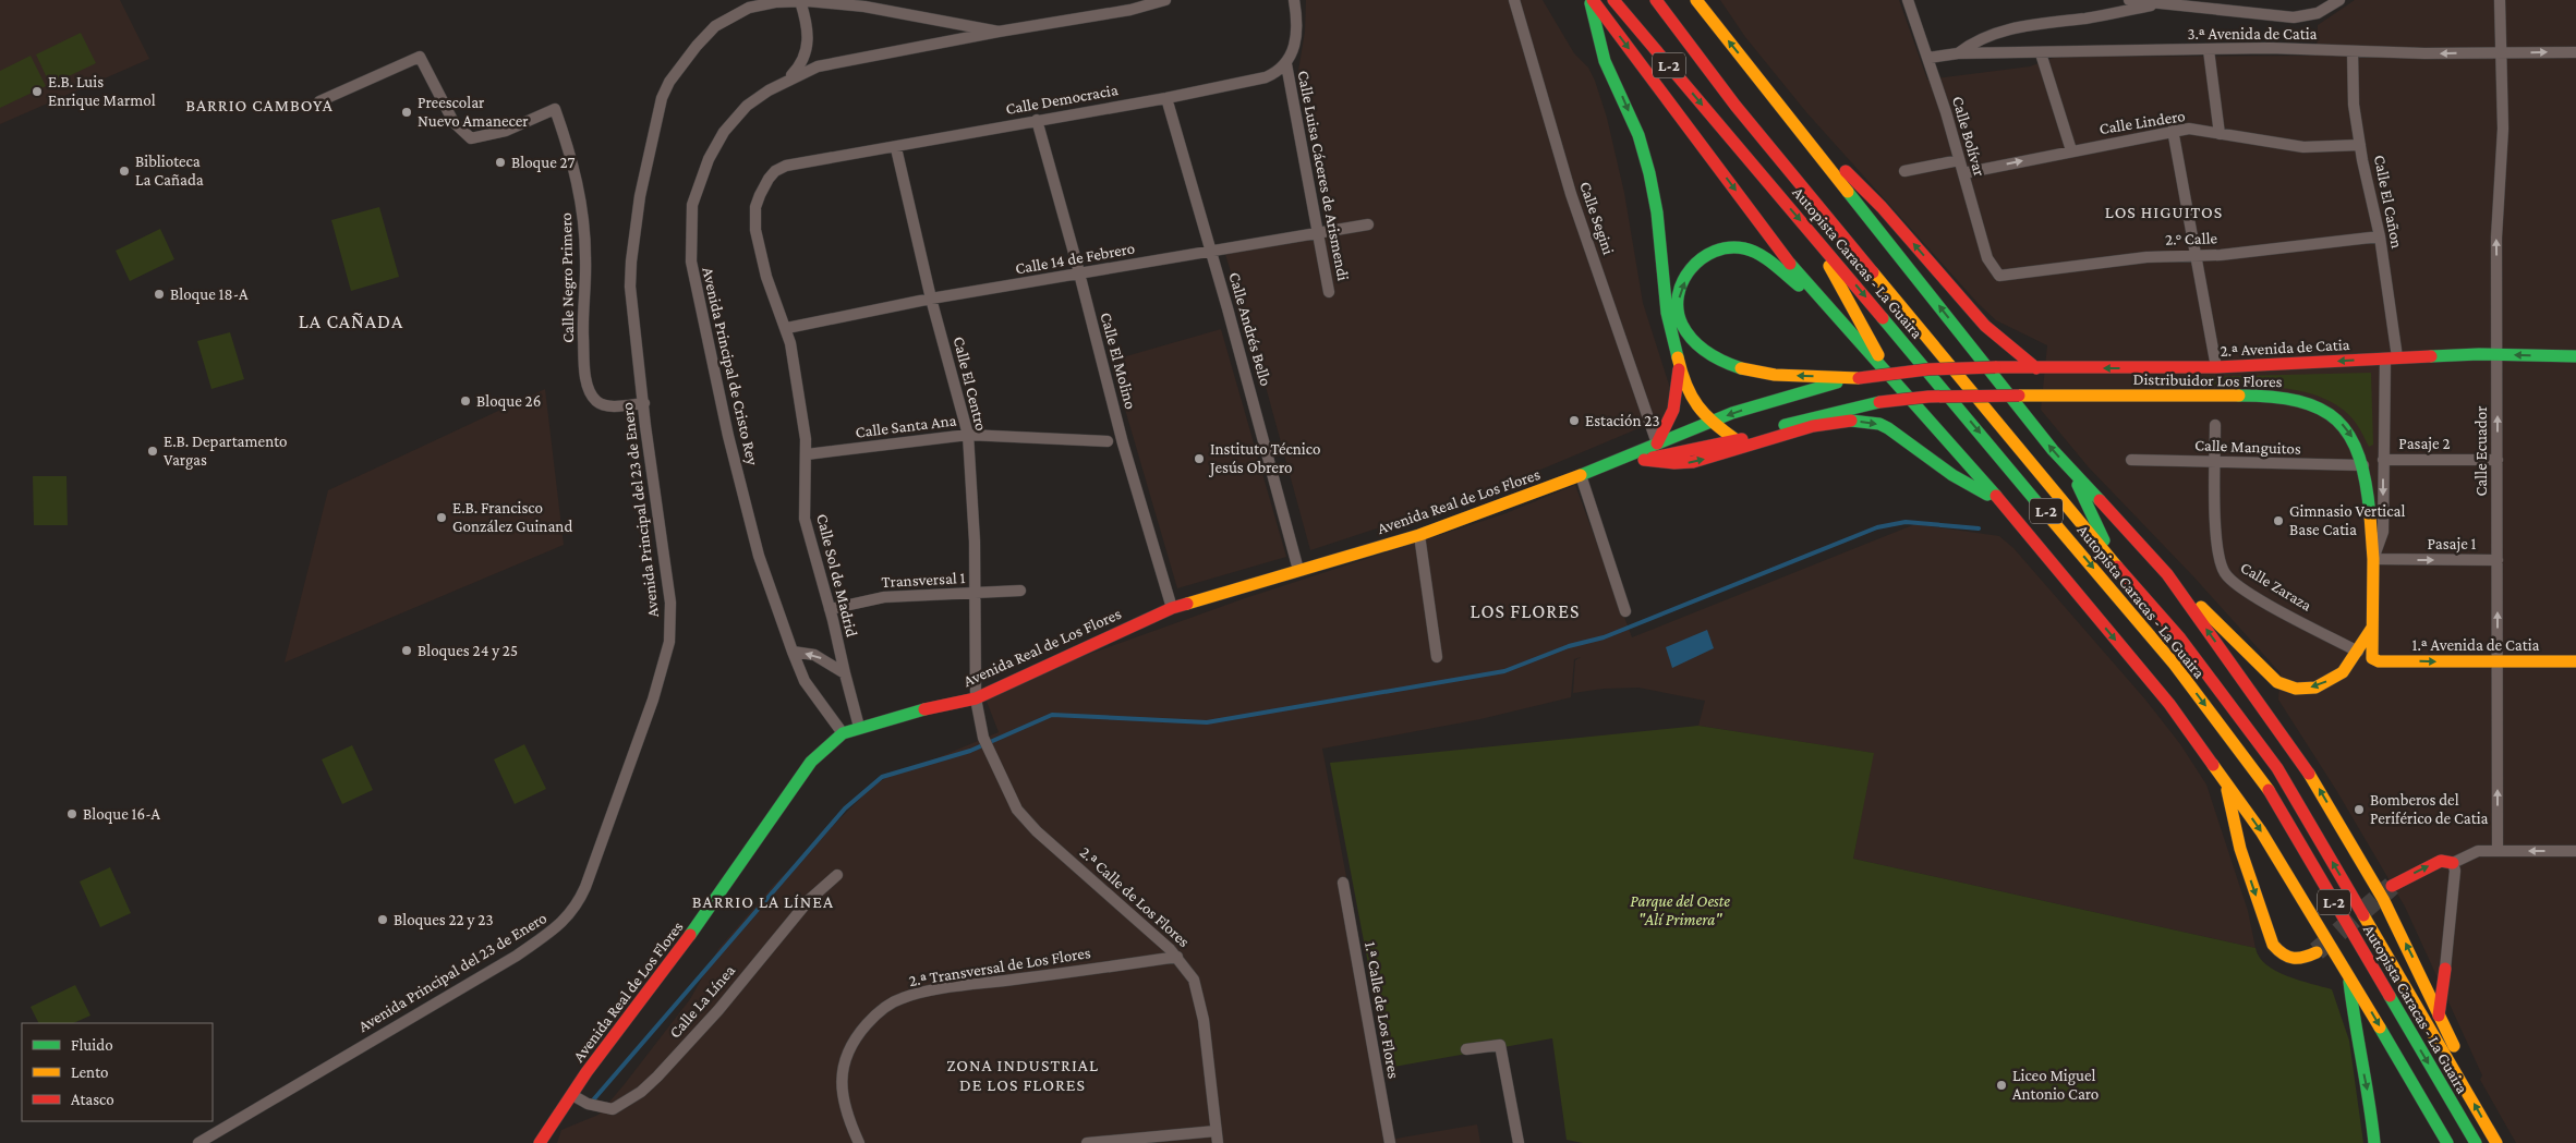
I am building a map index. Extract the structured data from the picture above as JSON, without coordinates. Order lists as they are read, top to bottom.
{
  "streets": {
    "main road": [
      "L-2",
      "Autopista Caracas - La Guaira",
      "2.ª Avenida de Catia",
      "Distribuidor Los Flores",
      "Avenida Real de Los Flores",
      "1.ª Avenida de Catia"
    ],
    "street": [
      "3.ª Avenida de Catia",
      "Calle Democracia",
      "Calle Lindero",
      "Calle Bolívar",
      "Calle Luisa Cáceres de Arismendi",
      "Calle El Cañon",
      "Calle Segini",
      "2.° Calle",
      "Calle 14 de Febrero",
      "Calle Negro Primero",
      "Calle Andrés Bello",
      "Calle El Molino",
      "Avenida Principal de Cristo Rey",
      "Calle El Centro",
      "Calle Santa Ana",
      "Pasaje 2",
      "Calle Manguitos",
      "Calle Ecuador",
      "Avenida Principal del 23 de Enero",
      "Pasaje 1",
      "Calle Sol de Madrid",
      "Transversal 1",
      "Calle Zaraza",
      "2.ª Calle de Los Flores",
      "2.ª Transversal de Los Flores",
      "Calle La Línea",
      "1.ª Calle de Los Flores"
    ]
  },
  "crossings": [
    ["3.ª Avenida de Catia", "Calle Bolívar"],
    ["3.ª Avenida de Catia", "Calle El Cañon"],
    ["3.ª Avenida de Catia", "Calle Ecuador"],
    ["L-2", "Autopista Caracas - La Guaira"],
    ["Calle Democracia", "Calle Luisa Cáceres de Arismendi"],
    ["Calle Democracia", "Calle Andrés Bello"],
    ["Calle Democracia", "Calle El Molino"],
    ["Calle Democracia", "Calle El Centro"],
    ["Calle Democracia", "Calle Sol de Madrid"],
    ["Calle Lindero", "Calle Bolívar"],
    ["Calle Lindero", "Calle El Cañon"],
    ["Calle Bolívar", "2.° Calle"],
    ["Calle Luisa Cáceres de Arismendi", "Calle 14 de Febrero"],
    ["Calle El Cañon", "2.° Calle"],
    ["Calle El Cañon", "2.ª Avenida de Catia"],
    ["Calle El Cañon", "Distribuidor Los Flores"],
    ["Calle El Cañon", "Pasaje 2"],
    ["Calle El Cañon", "Pasaje 1"],
    ["Calle Segini", "Avenida Real de Los Flores"],
    ["Calle 14 de Febrero", "Calle Andrés Bello"],
    ["Calle 14 de Febrero", "Calle El Molino"],
    ["Calle 14 de Febrero", "Calle El Centro"],
    ["Calle 14 de Febrero", "Calle Sol de Madrid"],
    ["Calle Negro Primero", "Avenida Principal del 23 de Enero"],
    ["Calle Andrés Bello", "Avenida Real de Los Flores"],
    ["2.ª Avenida de Catia", "Calle Ecuador"],
    ["2.ª Avenida de Catia", "Avenida Real de Los Flores"],
    ["Calle El Molino", "Avenida Real de Los Flores"],
    ["Avenida Principal de Cristo Rey", "Avenida Real de Los Flores"],
    ["Avenida Principal de Cristo Rey", "Avenida Principal del 23 de Enero"],
    ["Distribuidor Los Flores", "Calle Manguitos"],
    ["Distribuidor Los Flores", "Avenida Real de Los Flores"],
    ["Distribuidor Los Flores", "Pasaje 1"],
    ["Distribuidor Los Flores", "1.ª Avenida de Catia"],
    ["Calle El Centro", "Calle Santa Ana"],
    ["Calle El Centro", "Avenida Real de Los Flores"],
    ["Calle El Centro", "Transversal 1"],
    ["Calle El Centro", "2.ª Calle de Los Flores"],
    ["Calle Santa Ana", "Calle Sol de Madrid"],
    ["Pasaje 2", "Calle Ecuador"],
    ["Calle Manguitos", "Calle Zaraza"],
    ["Calle Ecuador", "Pasaje 1"],
    ["Calle Ecuador", "1.ª Avenida de Catia"],
    ["Avenida Real de Los Flores", "2.ª Calle de Los Flores"],
    ["Avenida Real de Los Flores", "Calle La Línea"],
    ["Calle Sol de Madrid", "Transversal 1"],
    ["2.ª Calle de Los Flores", "2.ª Transversal de Los Flores"]
  ],
  "one_way": [
    "2.ª Avenida de Catia",
    "Distribuidor Los Flores",
    "Calle Ecuador",
    "Pasaje 1",
    "1.ª Avenida de Catia"
  ],
  "districts": [
    "BARRIO CAMBOYA",
    "LOS HIGUITOS",
    "LA CAÑADA",
    "LOS FLORES",
    "BARRIO LA LÍNEA",
    "ZONA INDUSTRIAL DE LOS FLORES"
  ],
  "parks": ["Parque del Oeste \"Alí Primera\""],
  "places": [
    "E.B. Luis Enrique Marmol",
    "Preescolar Nuevo Amanecer",
    "Bloque 27",
    "Biblioteca La Cañada",
    "Bloque 18-A",
    "Bloque 26",
    "Estación 23",
    "E.B. Departamento Vargas",
    "Instituto Técnico Jesús Obrero",
    "E.B. Francisco González Guinand",
    "Gimnasio Vertical Base Catia",
    "Bloques 24 y 25",
    "Bomberos del Periférico de Catia",
    "Bloque 16-A",
    "Bloques 22 y 23",
    "Liceo Miguel Antonio Caro"
  ],
  "legend": ["Fluido", "Lento", "Atasco"]
}
